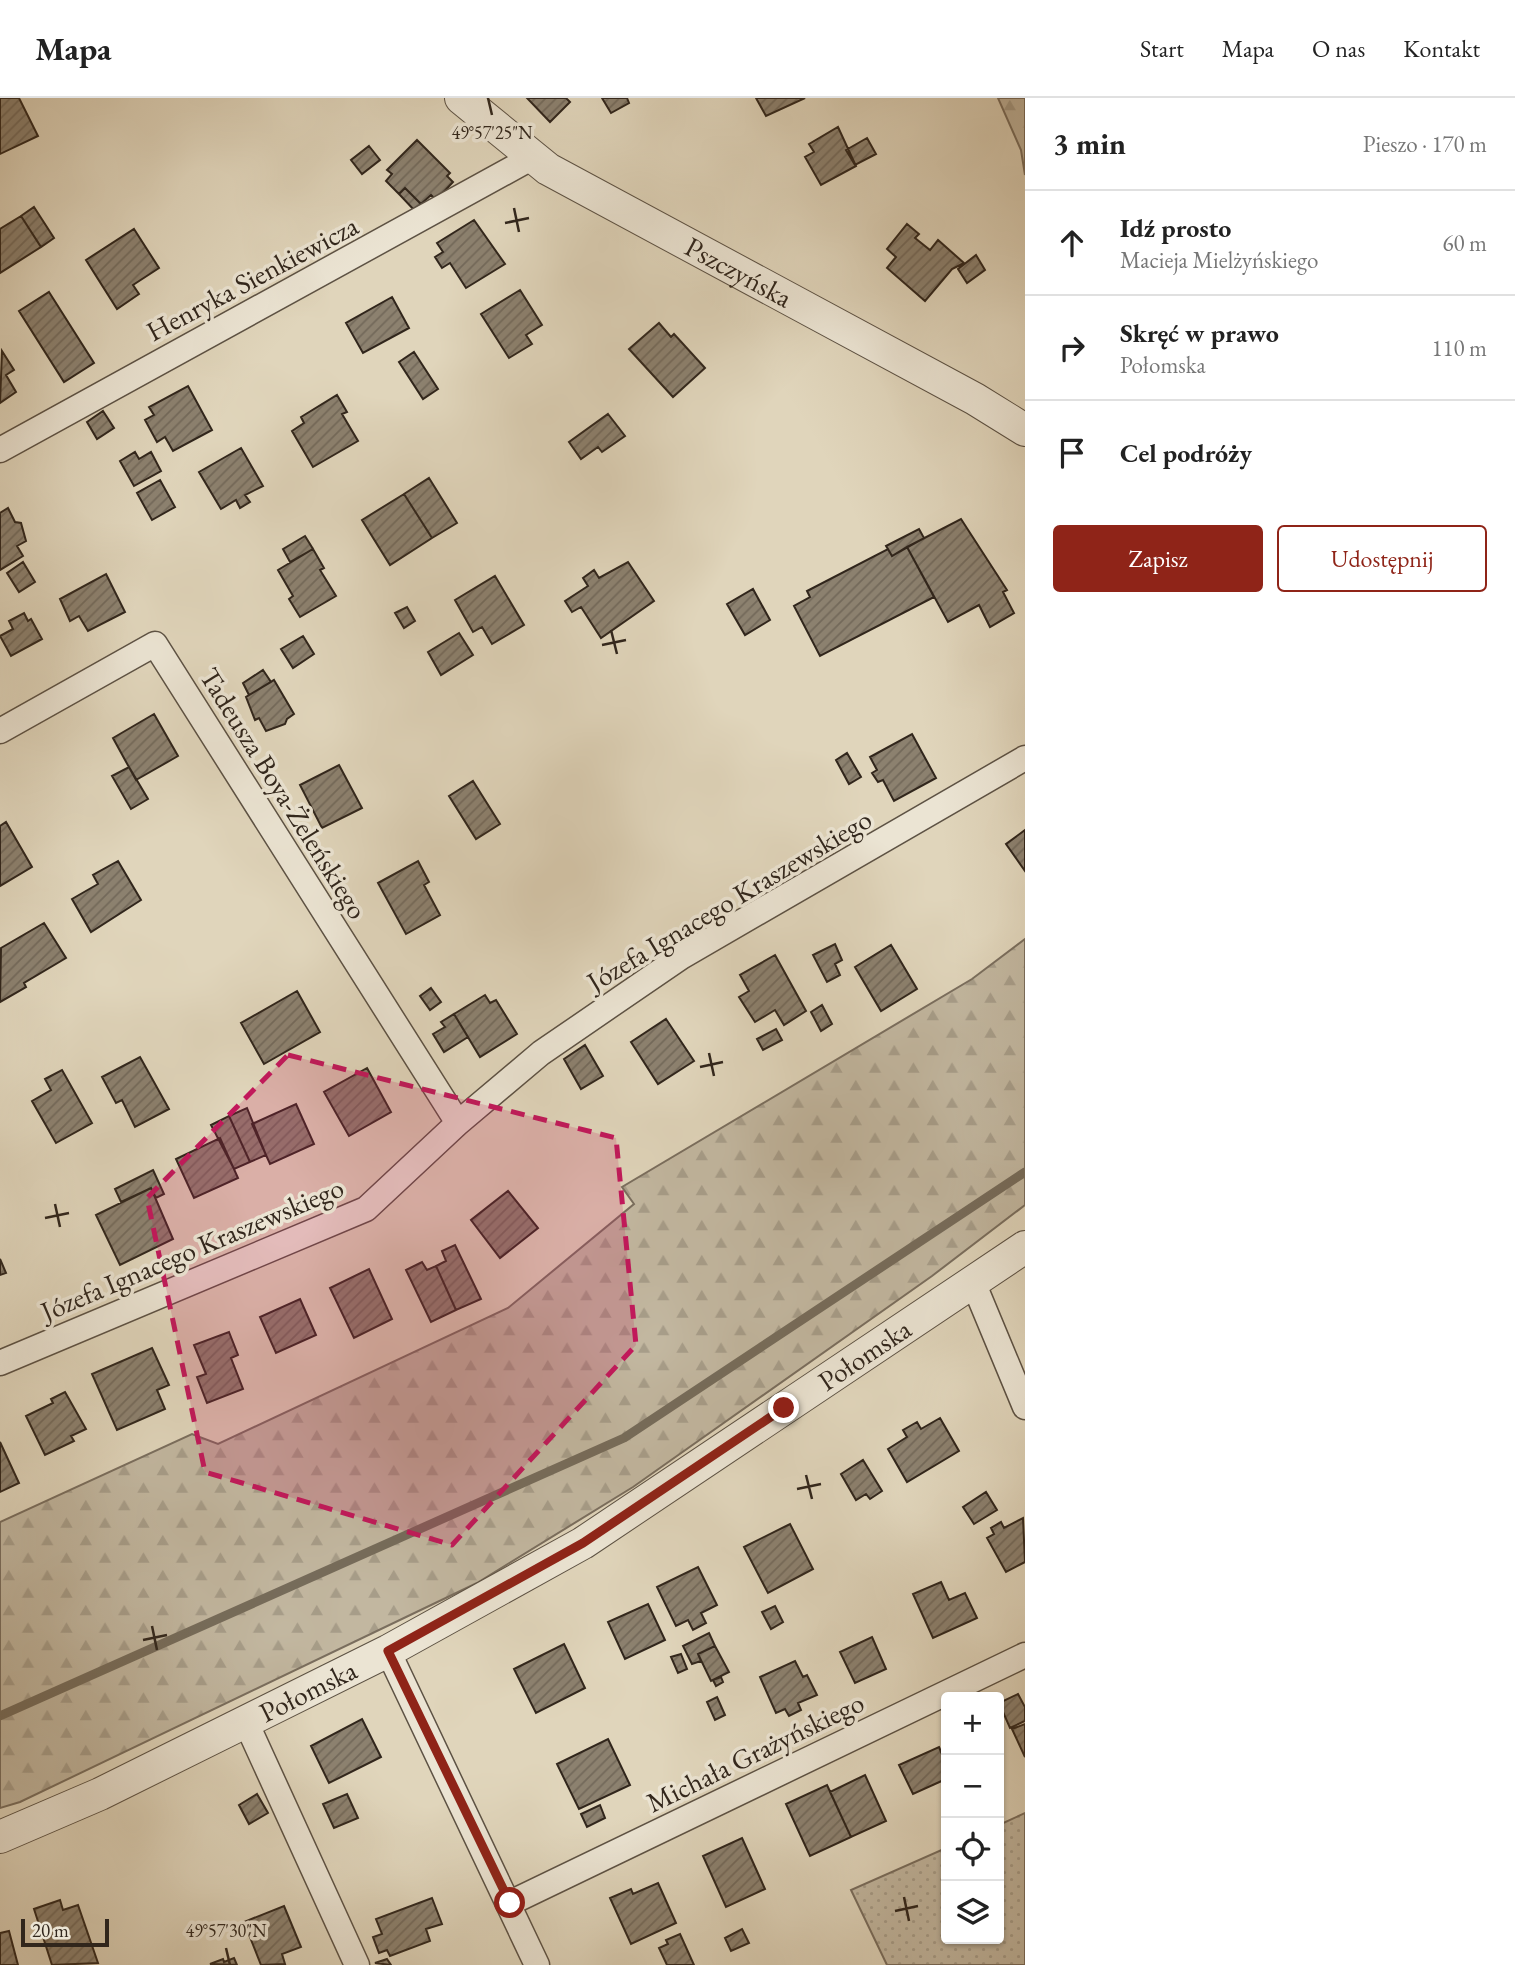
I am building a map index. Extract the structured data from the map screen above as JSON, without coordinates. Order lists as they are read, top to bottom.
{
  "streets": {
    "street": [
      "Pszczyńska",
      "Henryka Sienkiewicza",
      "Tadeusza Boya-Żeleńskiego",
      "Józefa Ignacego Kraszewskiego",
      "Połomska",
      "Michała Grażyńskiego"
    ]
  },
  "crossings": [
    ["Pszczyńska", "Henryka Sienkiewicza"],
    ["Tadeusza Boya-Żeleńskiego", "Józefa Ignacego Kraszewskiego"]
  ],
  "scale_bar": "20 m",
  "page": {
    "header": "Mapa",
    "nav": [
      "Start",
      "Mapa",
      "O nas",
      "Kontakt"
    ],
    "heading": ["3 min", "Pieszo · 170 m"],
    "list": [
      ["Idź prosto", "Macieja Mielżyńskiego", "60 m"],
      ["Skręć w prawo", "Połomska", "110 m"],
      "Cel podróży"
    ],
    "buttons": ["Zapisz", "Udostępnij"],
    "map_buttons": ["+", "−"],
    "scale": "20 m"
  },
  "coordinates": ["49°57'25\"N", "49°57'30\"N"]
}
